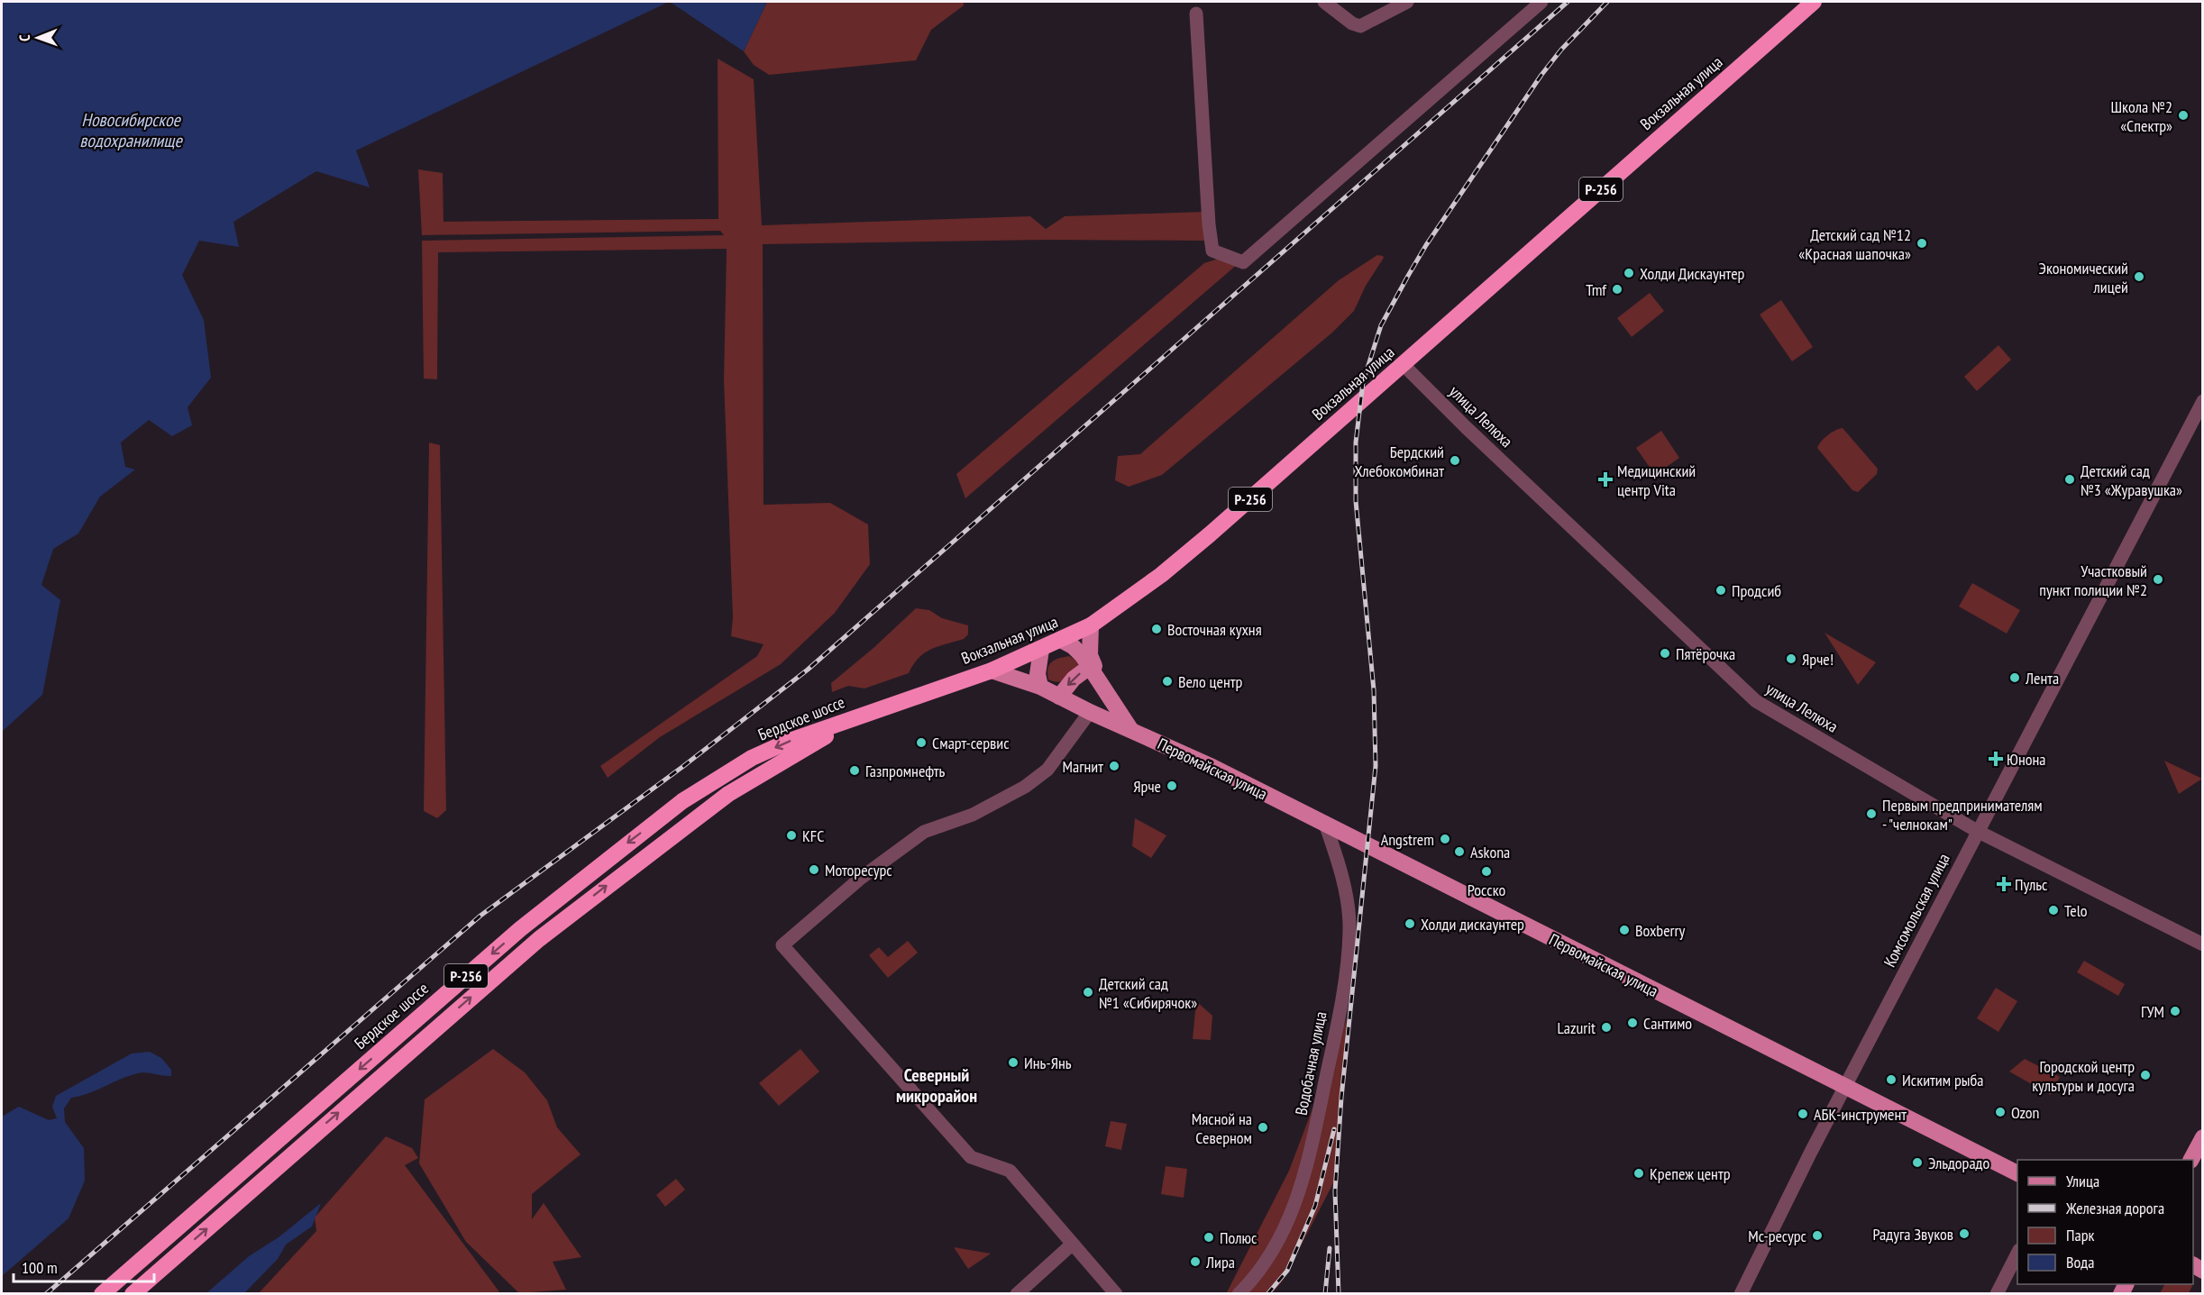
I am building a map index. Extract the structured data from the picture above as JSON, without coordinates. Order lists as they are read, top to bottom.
{
  "streets": {
    "highway": ["Вокзальная улица", "Р-256", "Бердское шоссе"],
    "main road": ["Первомайская улица"],
    "street": ["улица Лелюха", "Комсомольская улица", "Водобачная улица"]
  },
  "crossings": [
    ["Вокзальная улица", "улица Лелюха"],
    ["Вокзальная улица", "Бердское шоссе"],
    ["Вокзальная улица", "Первомайская улица"],
    ["улица Лелюха", "Комсомольская улица"],
    ["Первомайская улица", "Комсомольская улица"],
    ["Первомайская улица", "Водобачная улица"]
  ],
  "districts": ["Северный микрорайон"],
  "water": ["Новосибирское водохранилище"],
  "places": {
    "other": [
      "Школа №2 «Спектр»",
      "Детский сад №12 «Красная шапочка»",
      "Холди Дискаунтер",
      "Экономический лицей",
      "Tmf",
      "Бердский Хлебокомбинат",
      "Детский сад №3 «Журавушка»",
      "Участковый пункт полиции №2",
      "Продсиб",
      "Восточная кухня",
      "Пятёрочка",
      "Ярче!",
      "Лента",
      "Вело центр",
      "Смарт-сервис",
      "Магнит",
      "Газпромнефть",
      "Ярче",
      "Первым предпринимателям - \"челнокам\"",
      "KFC",
      "Angstrem",
      "Askona",
      "Моторесурс",
      "Росско",
      "Telo",
      "Холди дискаунтер",
      "Boxberry",
      "Детский сад №1 «Сибирячок»",
      "ГУМ",
      "Сантимо",
      "Lazurit",
      "Инь-Янь",
      "Городской центр культуры и досуга",
      "Искитим рыба",
      "Ozon",
      "АБК-инструмент",
      "Мясной на Северном",
      "Эльдорадо",
      "Крепеж центр",
      "Радуга Звуков",
      "Мс-ресурс",
      "Полюс",
      "Лира"
    ],
    "health": ["Медицинский центр Vita", "Юнона", "Пульс"]
  },
  "legend": [
    "Улица",
    "Железная дорога",
    "Парк",
    "Вода"
  ],
  "scale_bar": "100 m",
  "north": "left"
}
